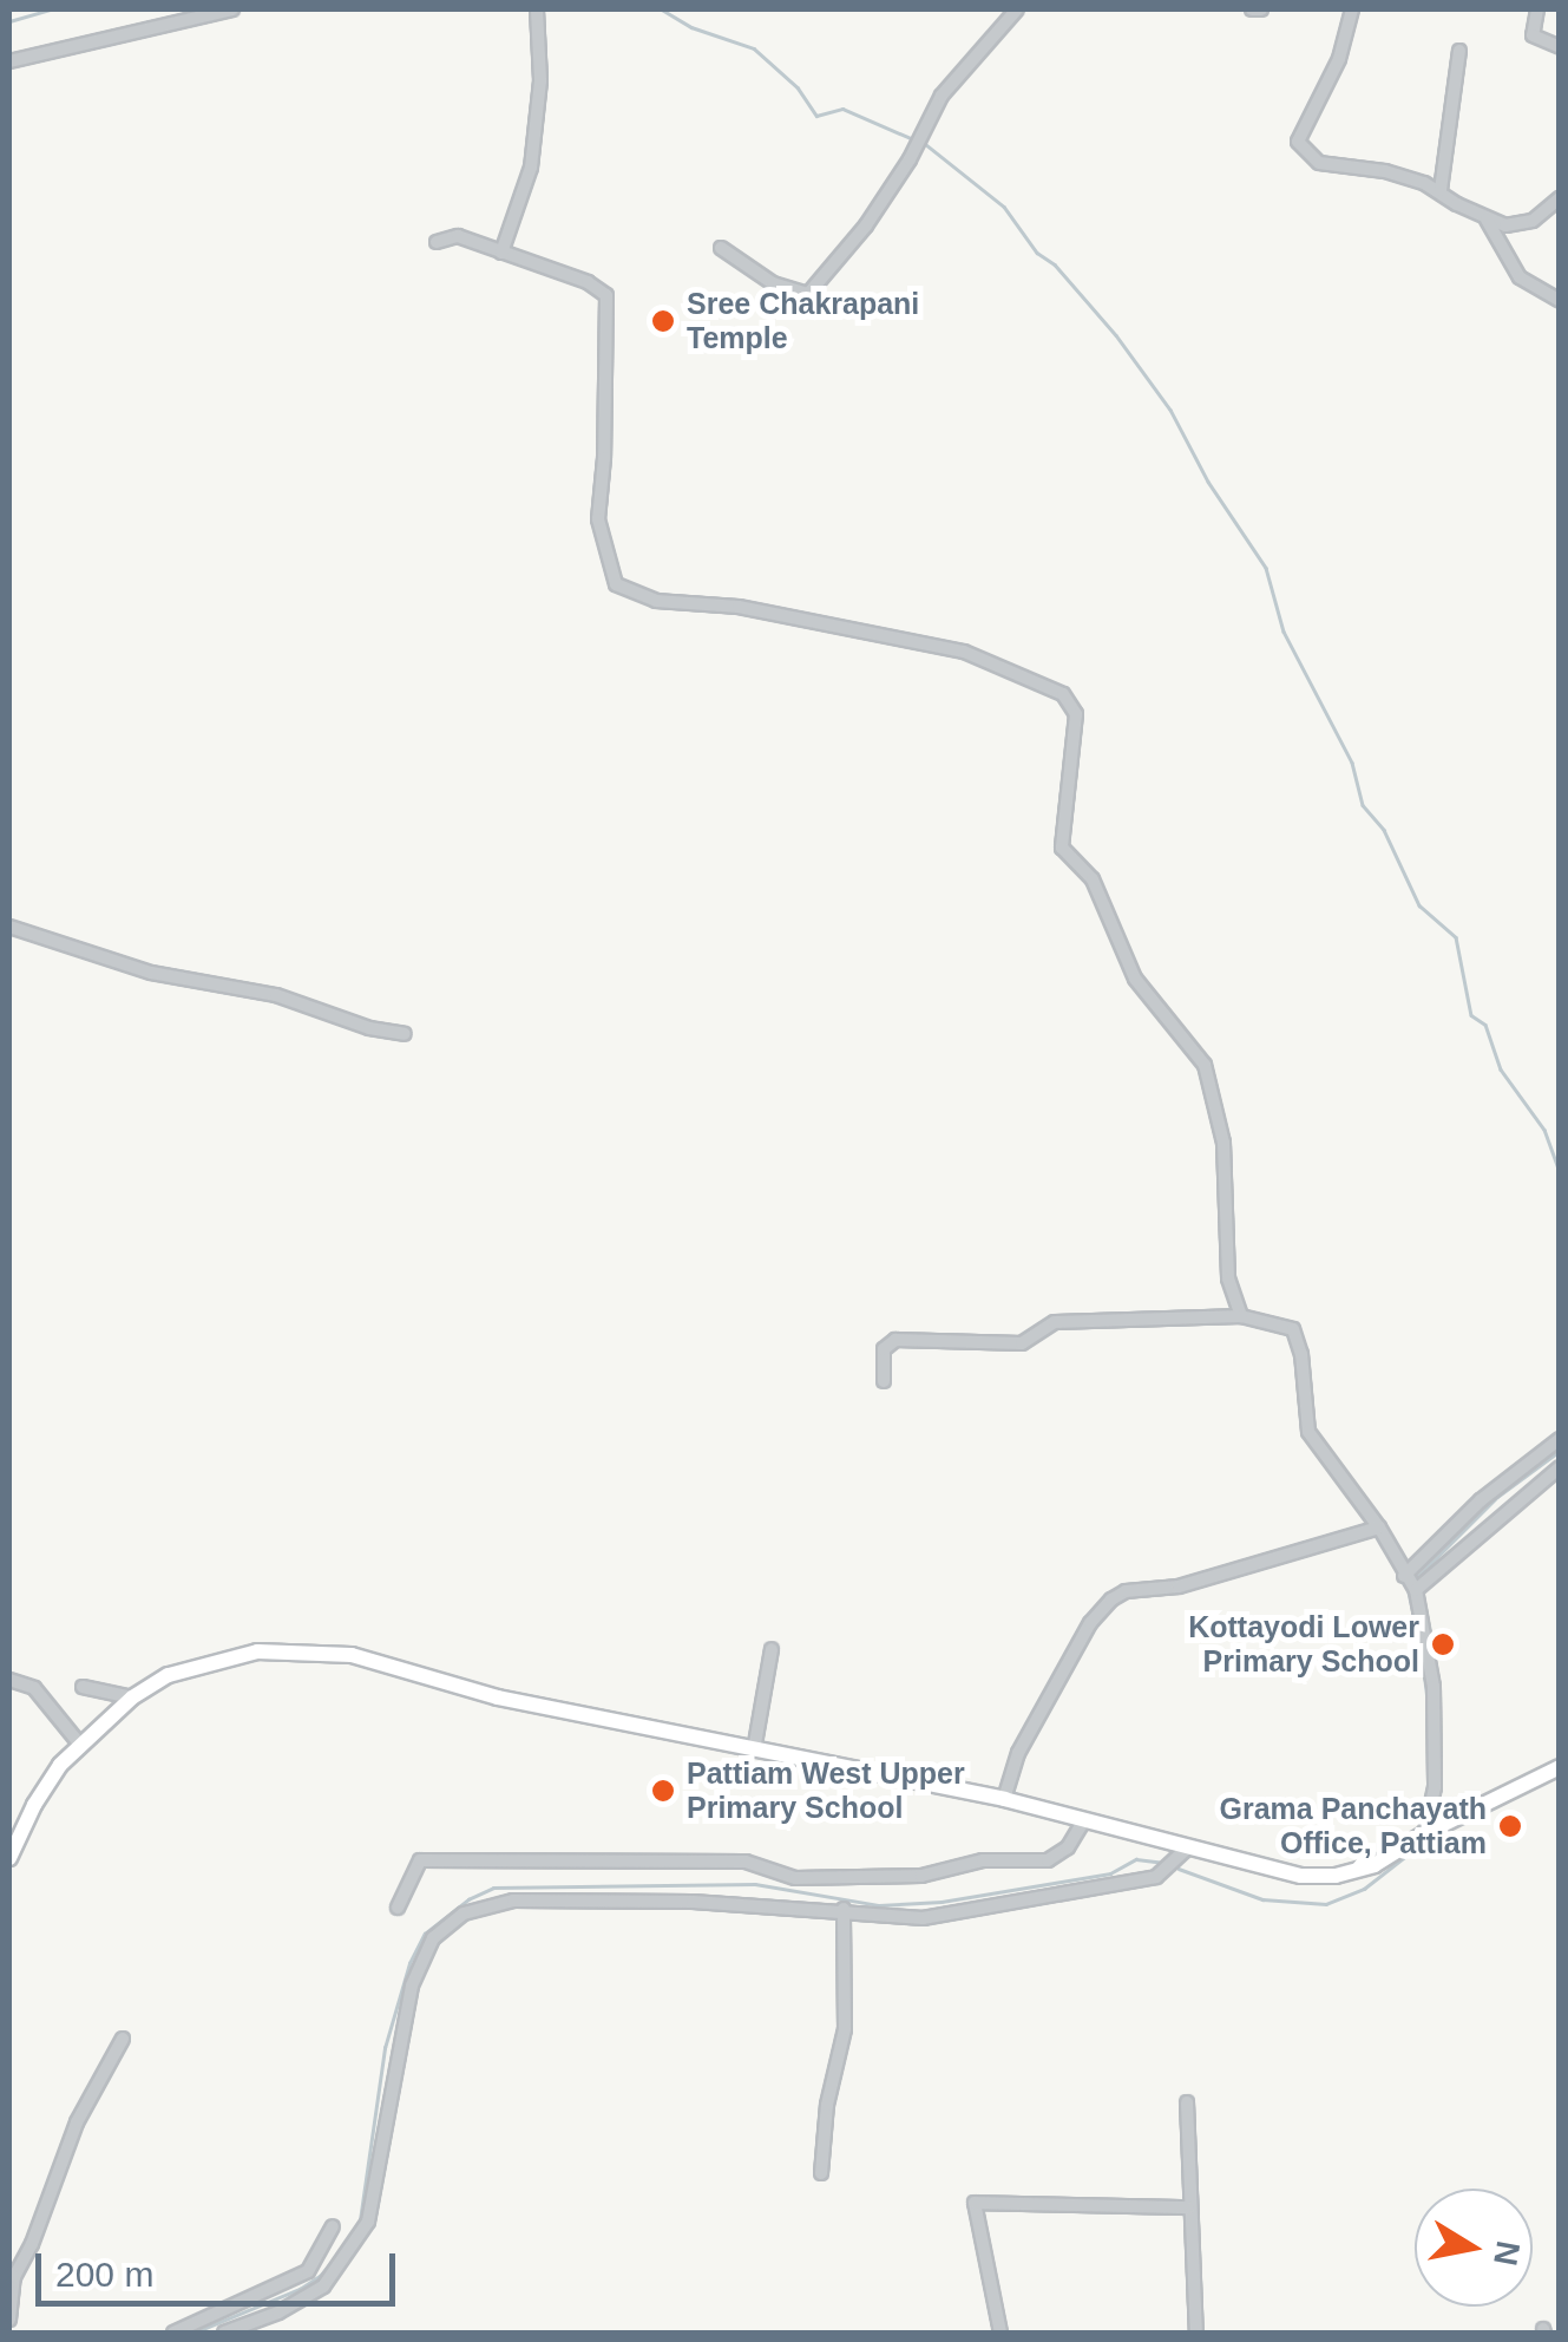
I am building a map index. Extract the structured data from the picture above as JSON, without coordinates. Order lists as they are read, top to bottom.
{
  "places": [
    "Sree Chakrapani Temple",
    "Kottayodi Lower Primary School",
    "Pattiam West Upper Primary School",
    "Grama Panchayath Office, Pattiam"
  ],
  "scale_bar": "200 m",
  "north": "right"
}
